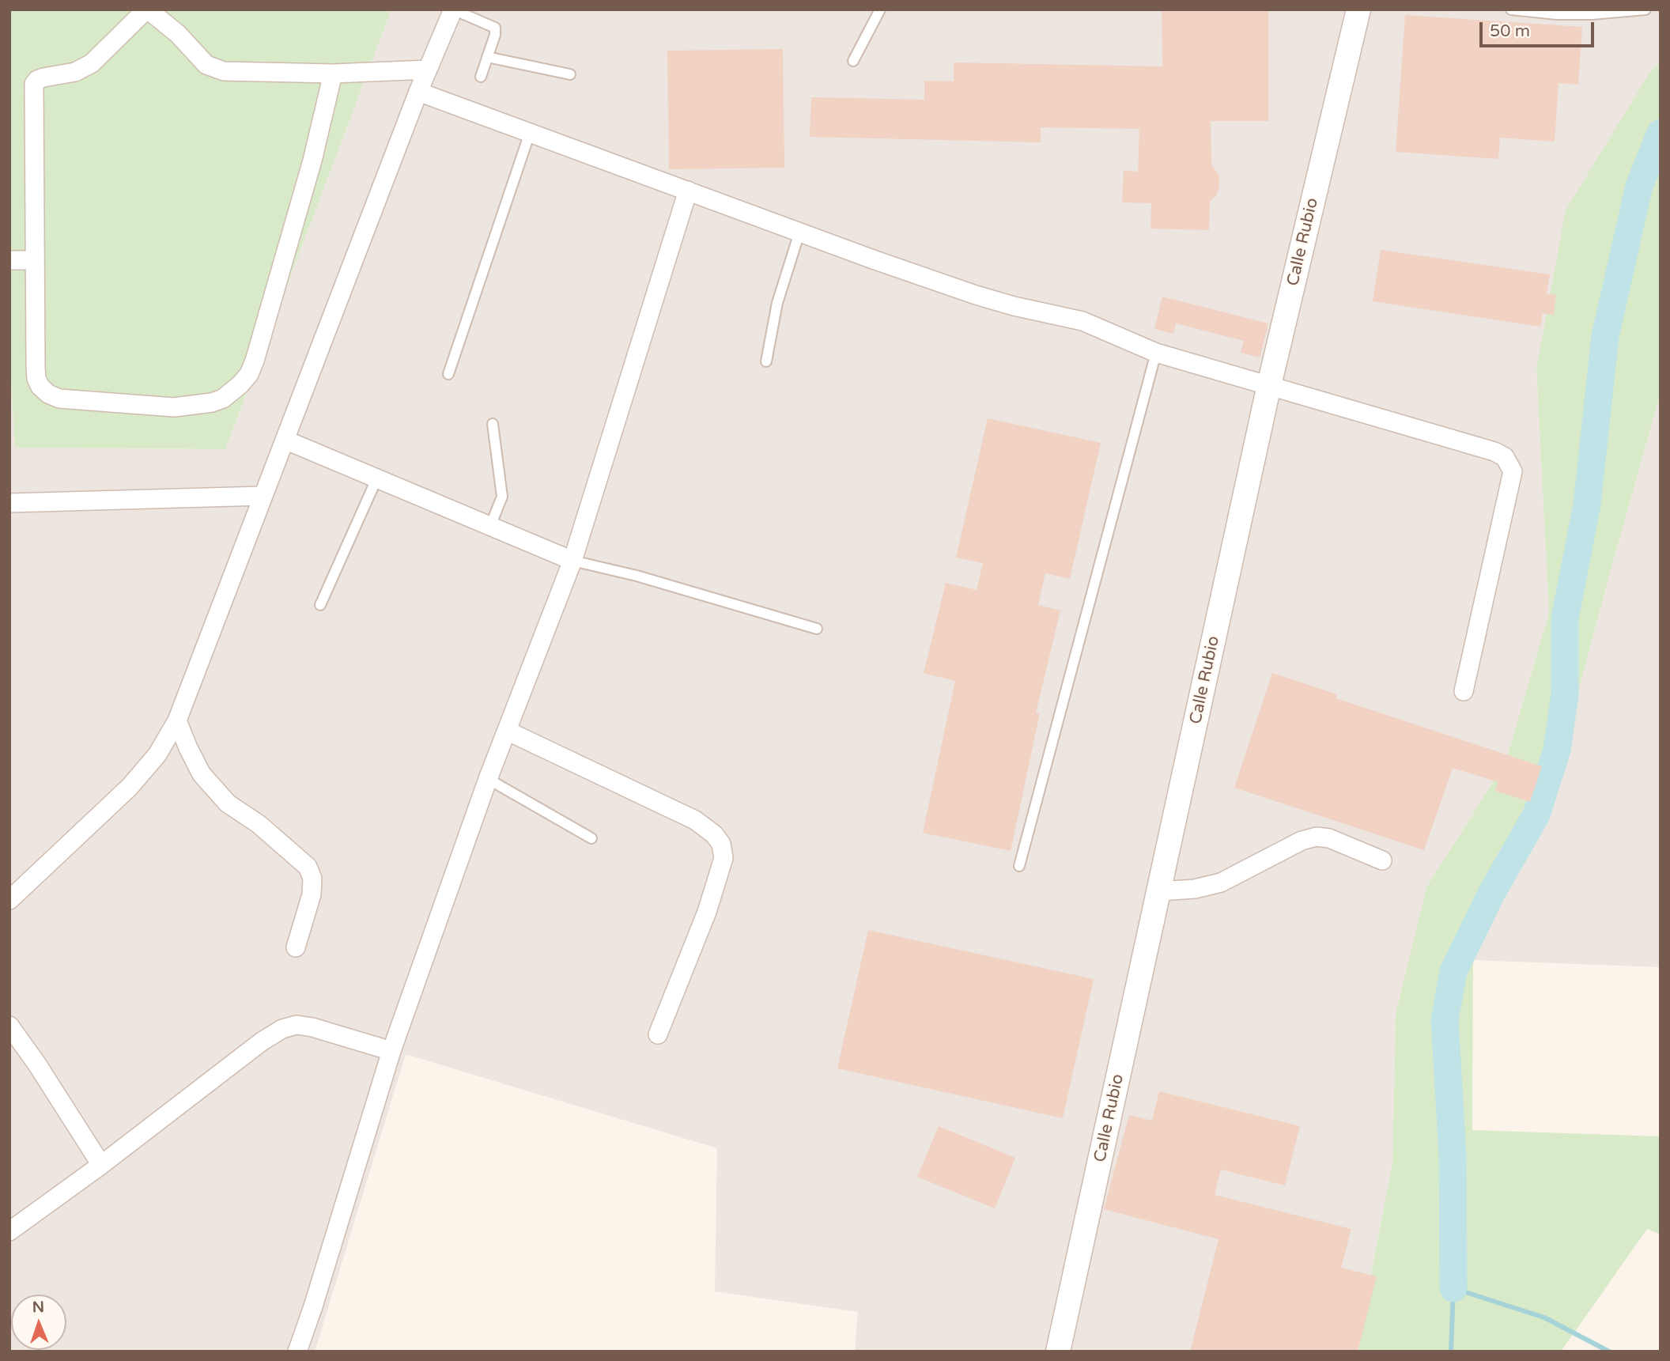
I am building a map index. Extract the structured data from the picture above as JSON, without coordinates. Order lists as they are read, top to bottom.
{
  "streets": {
    "street": ["Calle Rubio"]
  },
  "scale_bar": "50 m",
  "north": "top"
}
